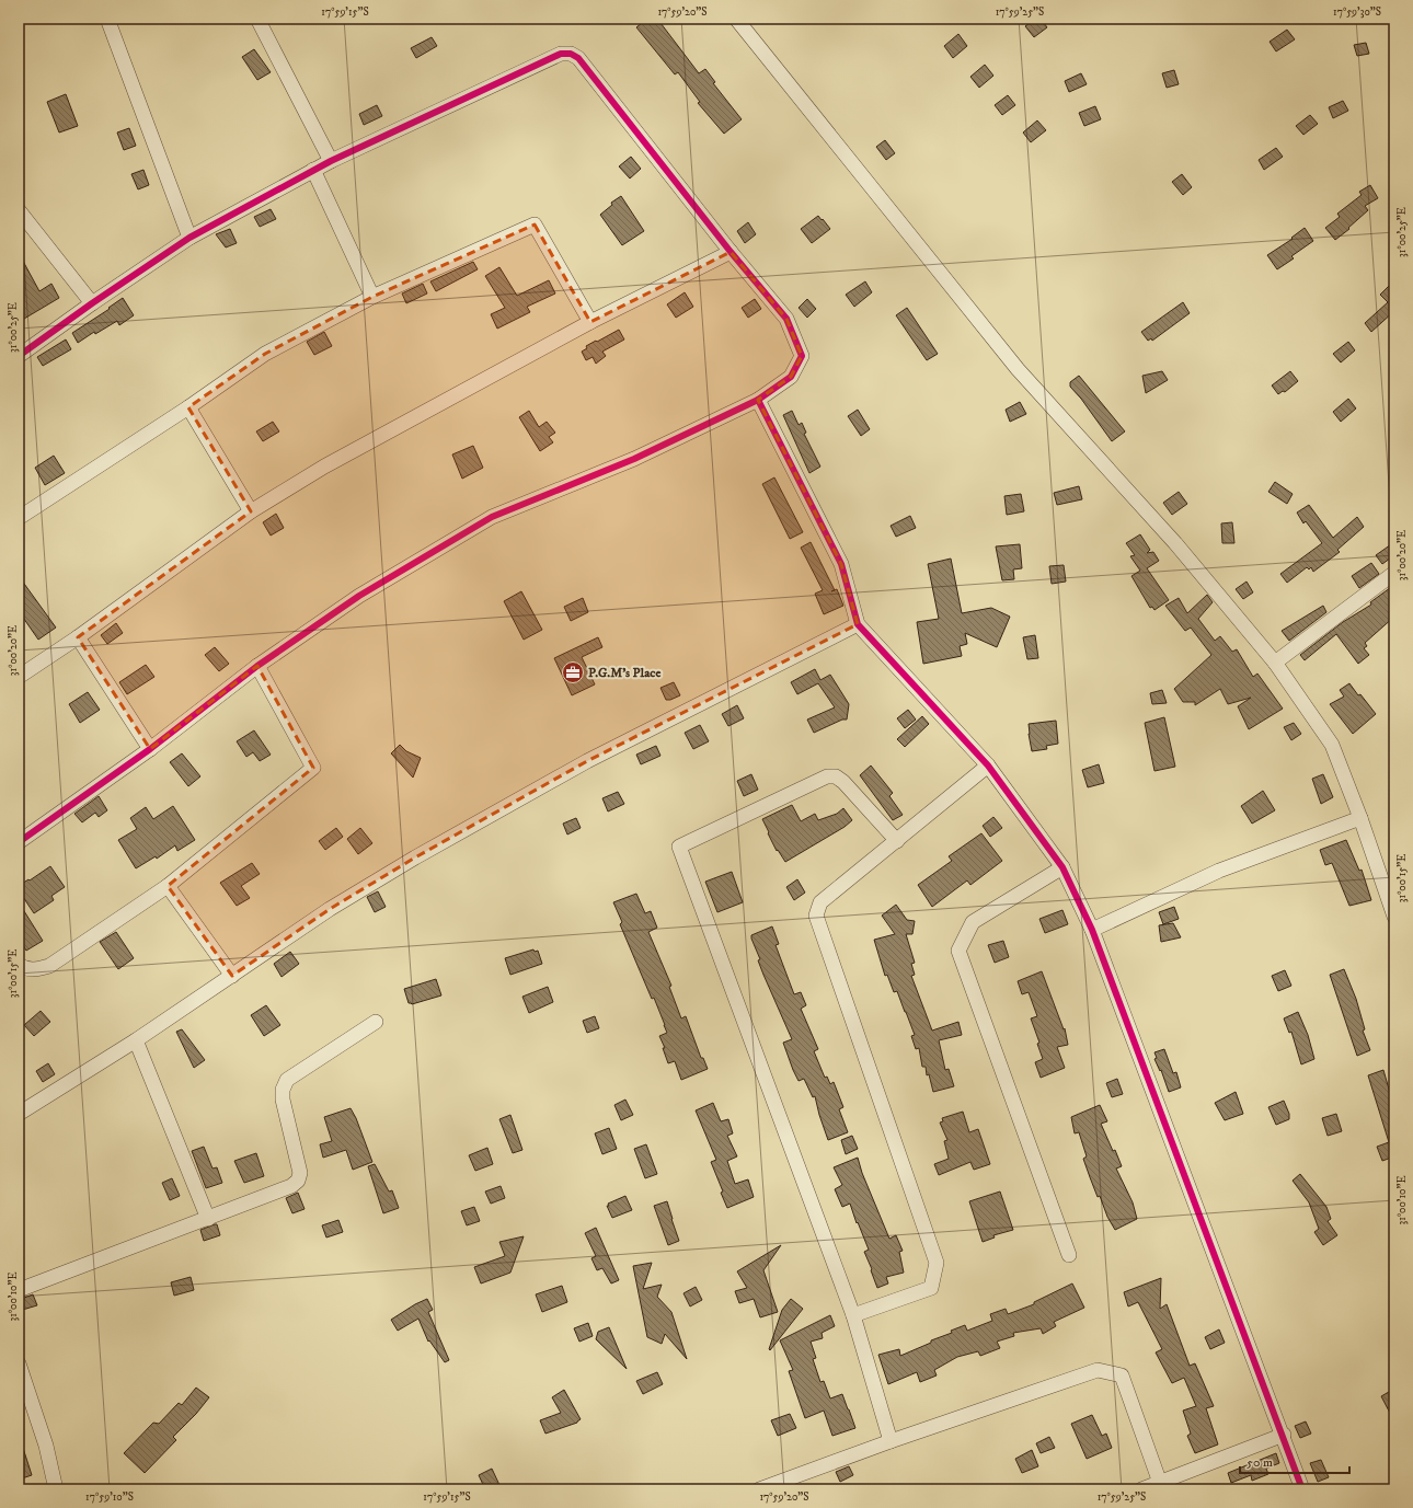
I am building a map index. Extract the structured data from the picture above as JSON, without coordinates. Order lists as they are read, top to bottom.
{
  "places": {
    "office": ["P.G.M’s Place"]
  },
  "scale_bar": "50 m",
  "coordinates": [
    "17°59'15\"S",
    "17°59'20\"S",
    "17°59'25\"S",
    "17°59'30\"S",
    "31°00'25\"E",
    "31°00'20\"E",
    "31°00'15\"E",
    "31°00'10\"E",
    "17°59'10\"S"
  ]
}
